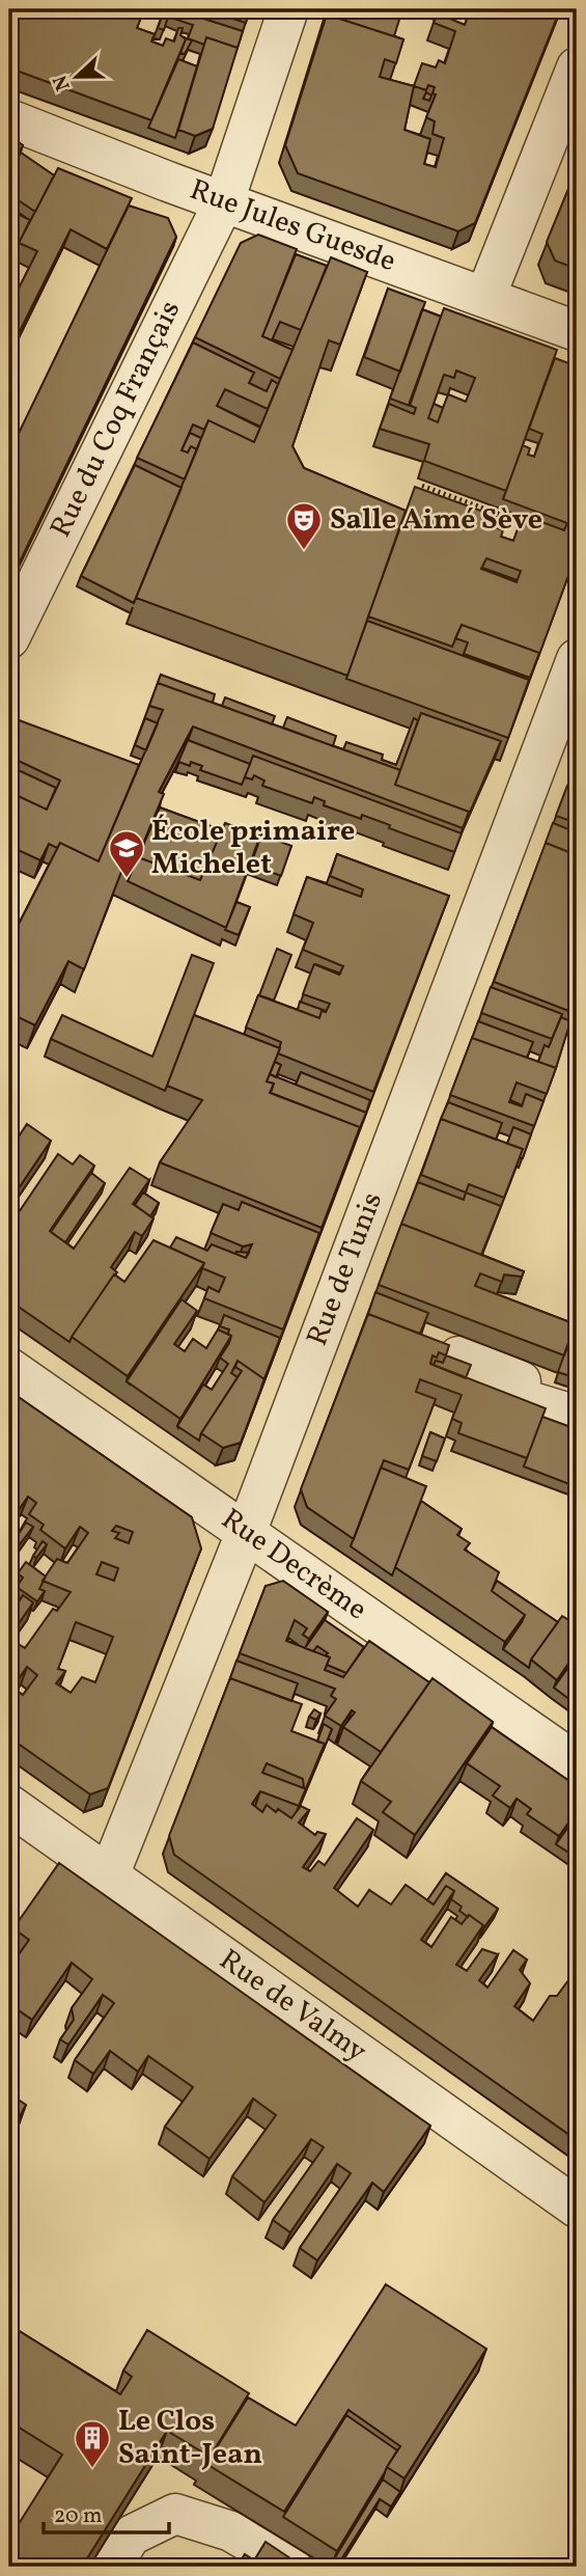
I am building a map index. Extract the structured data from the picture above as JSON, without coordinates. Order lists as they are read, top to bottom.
{
  "streets": {
    "street": [
      "Rue Jules Guesde",
      "Rue du Coq Français",
      "Rue de Tunis",
      "Rue Decrème",
      "Rue de Valmy"
    ]
  },
  "crossings": [
    ["Rue Jules Guesde", "Rue du Coq Français"],
    ["Rue de Tunis", "Rue Decrème"],
    ["Rue de Tunis", "Rue de Valmy"]
  ],
  "places": {
    "theatre": ["Salle Aimé Sève"],
    "school or university": ["École primaire Michelet"],
    "building": ["Le Clos Saint-Jean"]
  },
  "scale_bar": "20 m",
  "north": "left"
}
